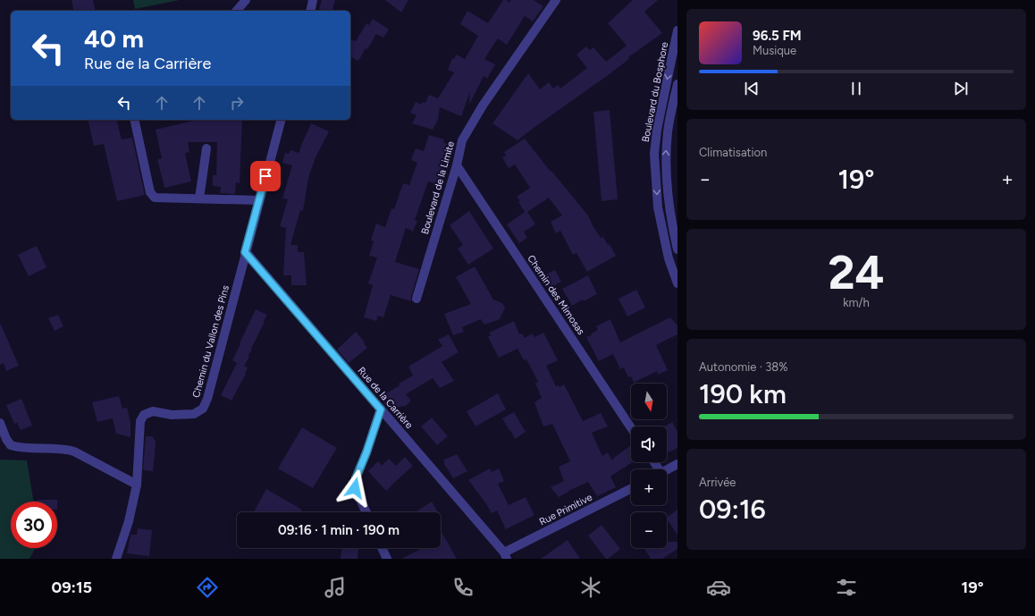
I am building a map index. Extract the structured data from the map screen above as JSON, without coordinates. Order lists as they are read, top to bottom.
{
  "streets": {
    "street": [
      "Boulevard du Bosphore",
      "Boulevard de la Limite",
      "Chemin des Mimosas",
      "Chemin du Vallon des Pins",
      "Rue de la Carrière",
      "Rue Primitive"
    ]
  },
  "crossings": [
    ["Boulevard de la Limite", "Chemin des Mimosas"],
    ["Chemin du Vallon des Pins", "Rue de la Carrière"],
    ["Rue de la Carrière", "Rue Primitive"]
  ],
  "north": "bottom",
  "page": {
    "turn": ["40 m", "Rue de la Carrière"],
    "song": ["96.5 FM", "Musique"],
    "tile": [
      "Climatisation",
      ["24", "km/h"],
      ["Autonomie · 38%", "190 km"],
      ["Arrivée", "09:16"]
    ],
    "heat": ["−", "19°", "+"],
    "map_buttons": ["+", "−"],
    "limit": "30",
    "trip": "09:16 · 1 min · 190 m",
    "tabs": ["09:15", "19°"]
  }
}
